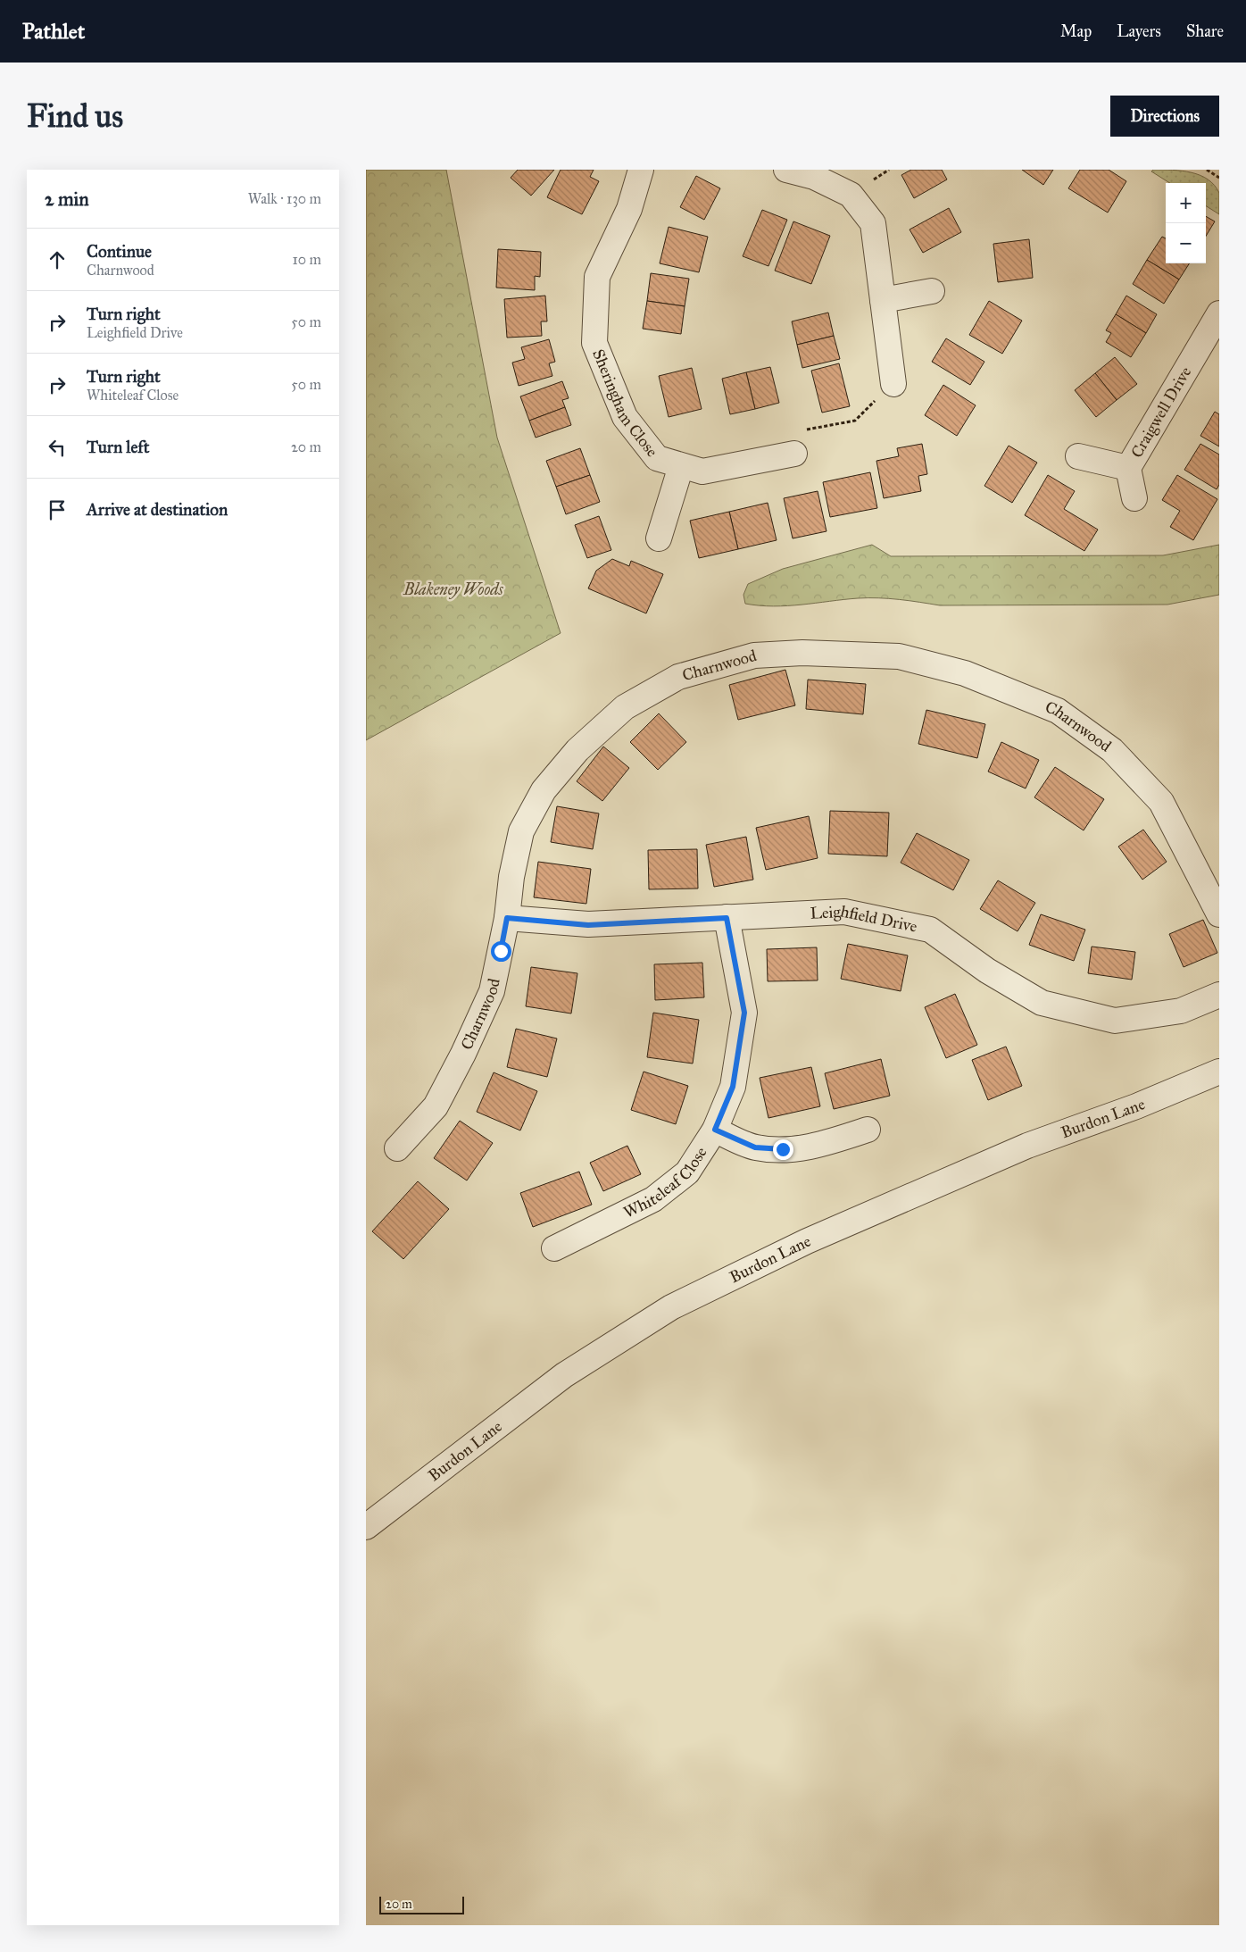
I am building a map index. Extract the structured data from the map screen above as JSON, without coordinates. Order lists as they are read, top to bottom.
{
  "streets": {
    "street": [
      "Sheringham Close",
      "Craigwell Drive",
      "Charnwood",
      "Leighfield Drive",
      "Burdon Lane",
      "Whiteleaf Close"
    ]
  },
  "crossings": [
    ["Charnwood", "Leighfield Drive"],
    ["Leighfield Drive", "Whiteleaf Close"]
  ],
  "parks": ["Blakeney Woods"],
  "scale_bar": "20 m",
  "page": {
    "header": "Pathlet",
    "nav": ["Map", "Layers", "Share"],
    "buttons": "Directions",
    "title": "Find us",
    "heading": ["2 min", "Walk · 130 m"],
    "map_buttons": ["+", "−"],
    "list": [
      ["Continue", "Charnwood", "10 m"],
      ["Turn right", "Leighfield Drive", "50 m"],
      ["Turn right", "Whiteleaf Close", "50 m"],
      ["Turn left", "20 m"],
      "Arrive at destination"
    ],
    "scale": "20 m"
  }
}
